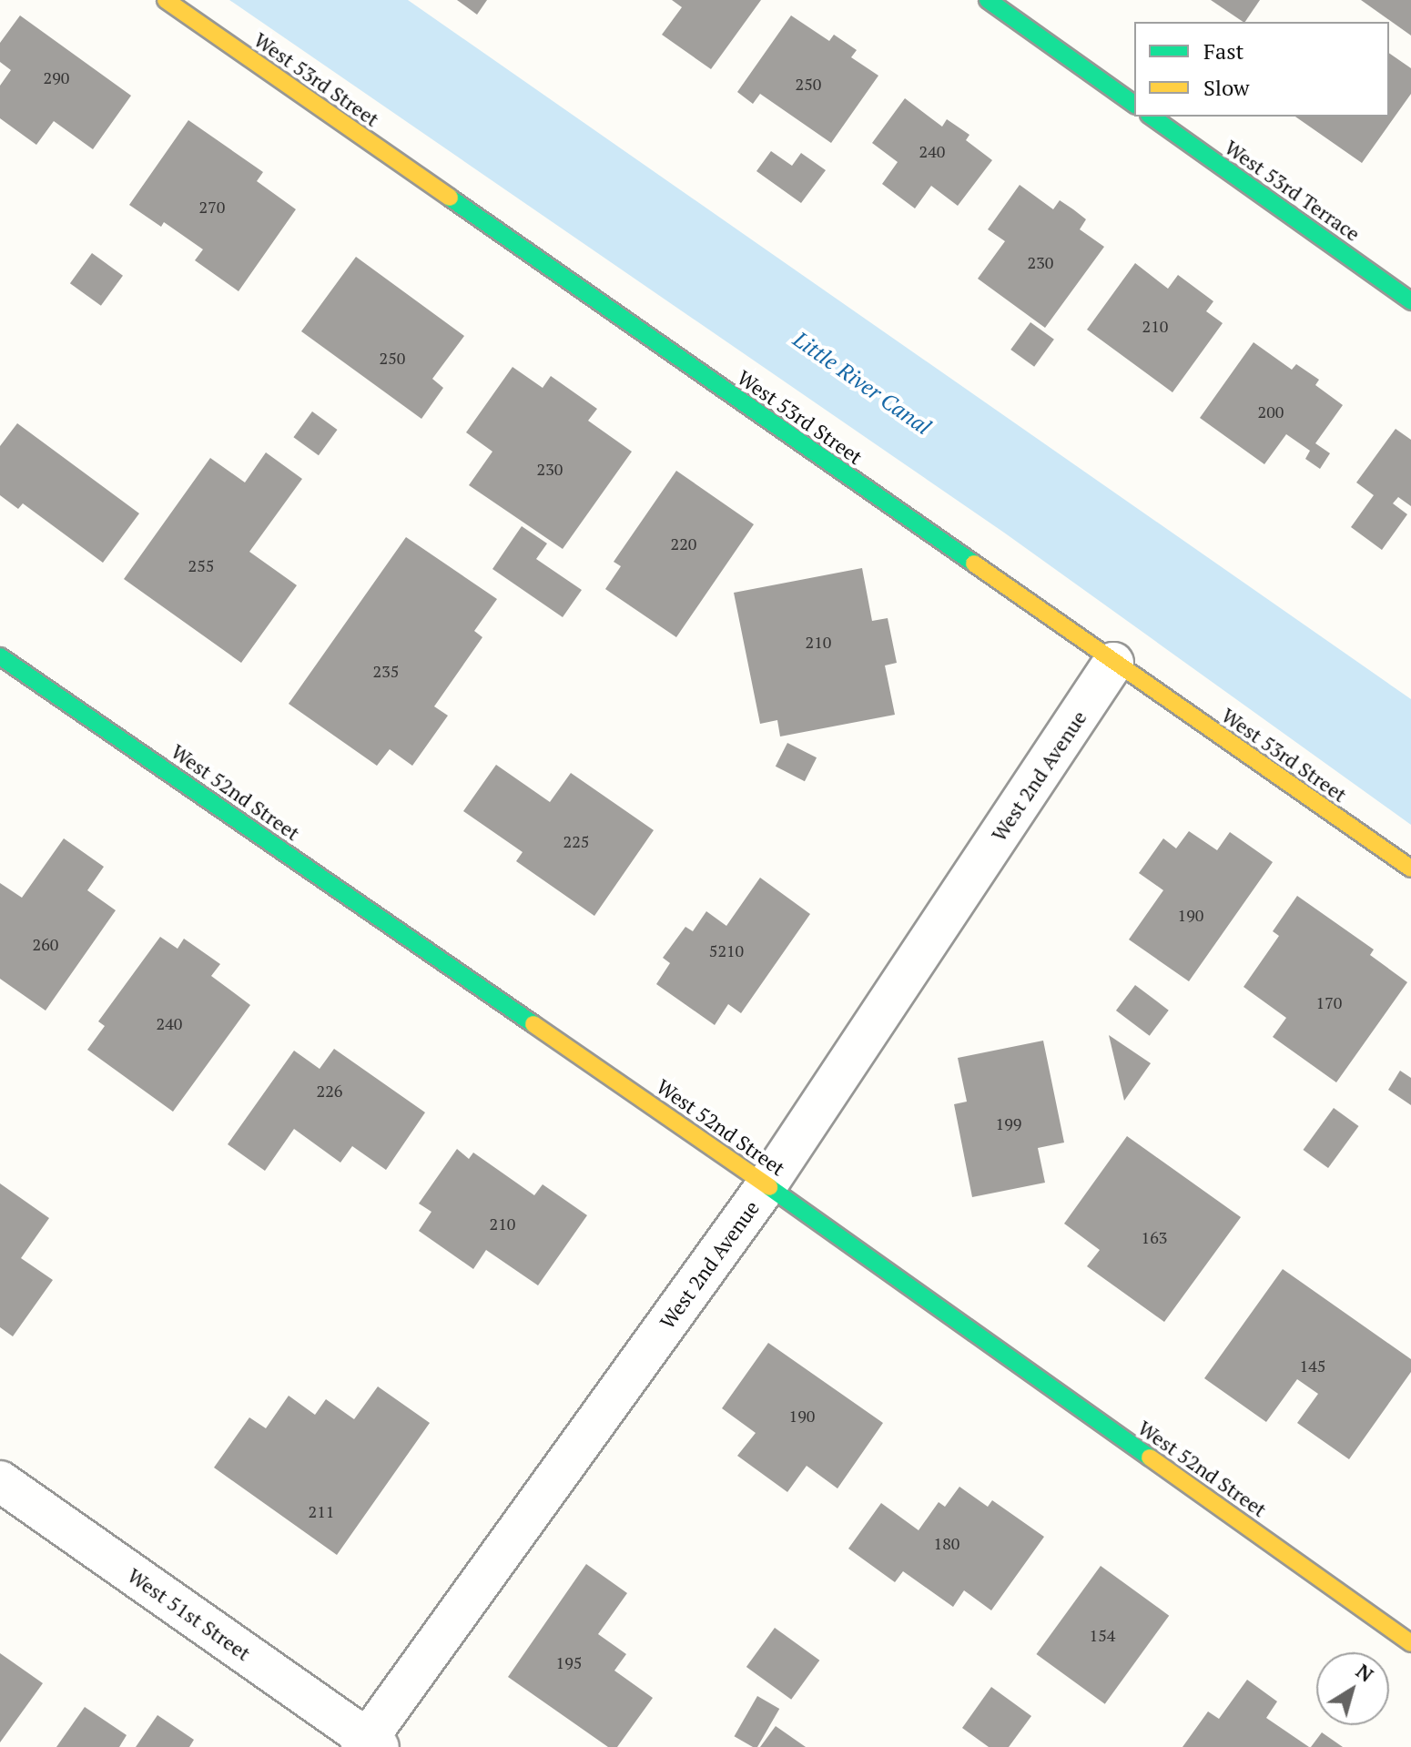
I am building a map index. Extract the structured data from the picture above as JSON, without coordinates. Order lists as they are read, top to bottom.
{
  "streets": {
    "street": [
      "West 53rd Street",
      "West 53rd Terrace",
      "West 2nd Avenue",
      "West 52nd Street",
      "West 51st Street"
    ]
  },
  "crossings": [
    ["West 53rd Street", "West 2nd Avenue"],
    ["West 2nd Avenue", "West 52nd Street"],
    ["West 2nd Avenue", "West 51st Street"]
  ],
  "water": ["Little River Canal"],
  "house_numbers": [
    "290",
    "250",
    "240",
    "270",
    "230",
    "210",
    "250",
    "200",
    "230",
    "220",
    "255",
    "210",
    "235",
    "225",
    "190",
    "260",
    "5210",
    "170",
    "240",
    "226",
    "199",
    "210",
    "163",
    "145",
    "190",
    "211",
    "180",
    "154",
    "195"
  ],
  "legend": ["Fast", "Slow"],
  "north": "top right"
}
